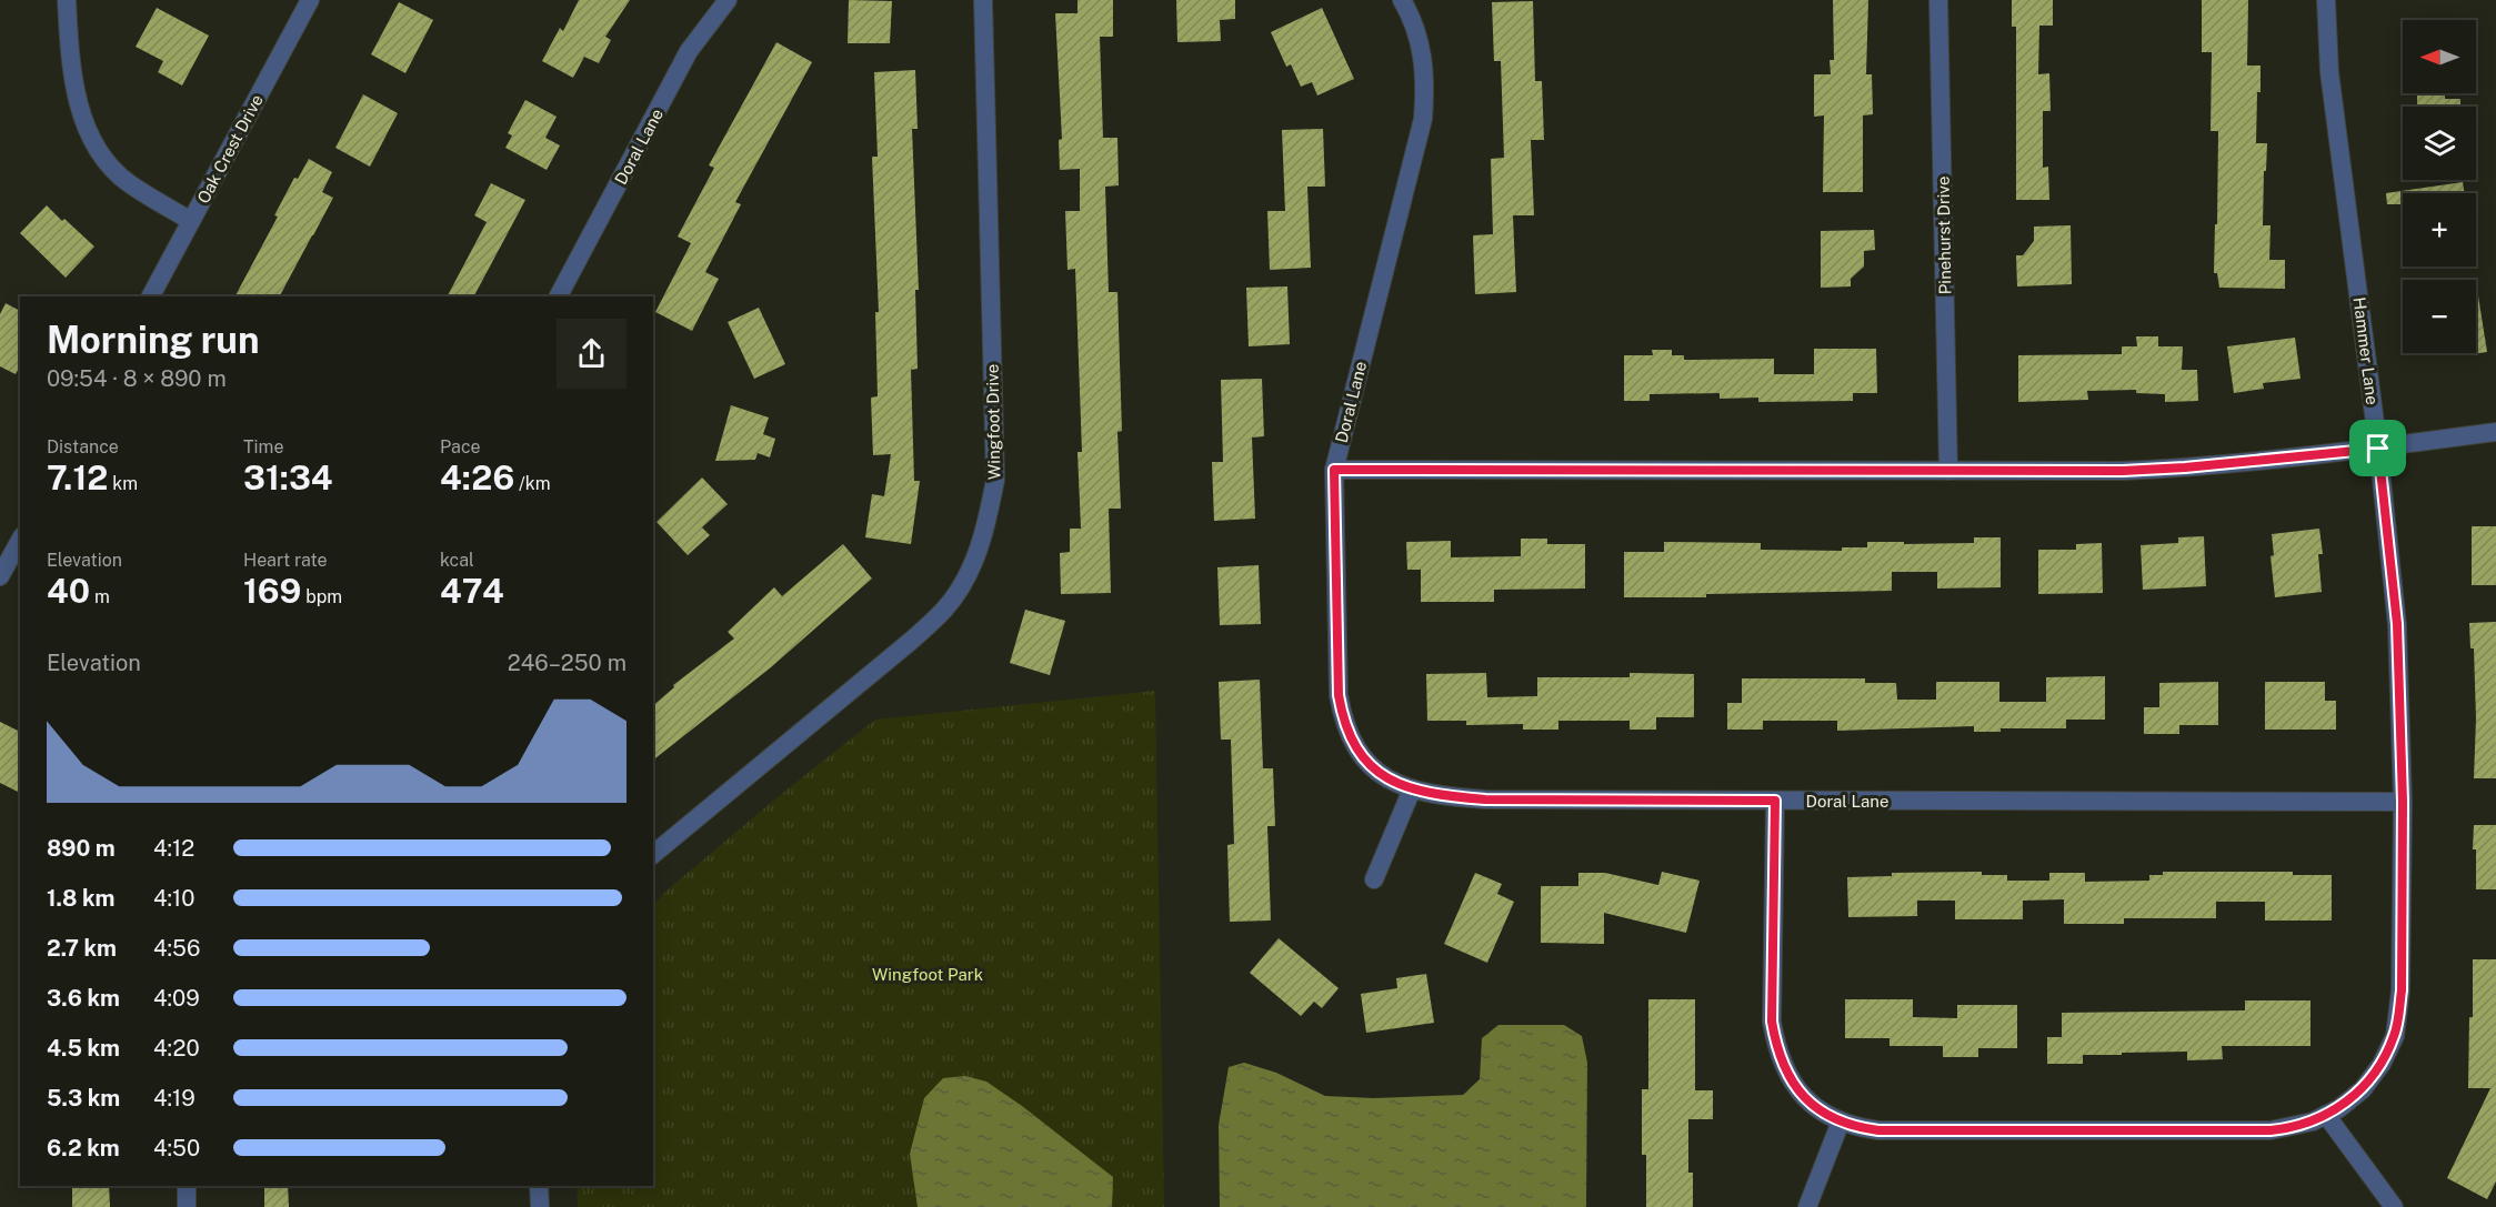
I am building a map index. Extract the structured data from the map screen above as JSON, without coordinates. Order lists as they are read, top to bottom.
{
  "streets": {
    "street": [
      "Doral Lane",
      "Oak Crest Drive",
      "Pinehurst Drive",
      "Hammer Lane",
      "Wingfoot Drive"
    ]
  },
  "crossings": [
    ["Doral Lane", "Hammer Lane"]
  ],
  "parks": ["Wingfoot Park"],
  "north": "left",
  "page": {
    "map_buttons": ["+", "−"],
    "heading": ["Morning run", "09:54 · 8 × 890 m"],
    "stats": [
      ["Distance", "7.12 km"],
      ["Time", "31:34"],
      ["Pace", "4:26 /km"],
      ["Elevation", "40 m"],
      ["Heart rate", "169 bpm"],
      ["kcal", "474"]
    ],
    "chart": ["Elevation", "246–250 m"],
    "list": [
      {
        "name": "890 m",
        "note": "4:12"
      },
      {
        "name": "1.8 km",
        "note": "4:10"
      },
      {
        "name": "2.7 km",
        "note": "4:56"
      },
      {
        "name": "3.6 km",
        "note": "4:09"
      },
      {
        "name": "4.5 km",
        "note": "4:20"
      },
      {
        "name": "5.3 km",
        "note": "4:19"
      },
      {
        "name": "6.2 km",
        "note": "4:50"
      }
    ]
  }
}
